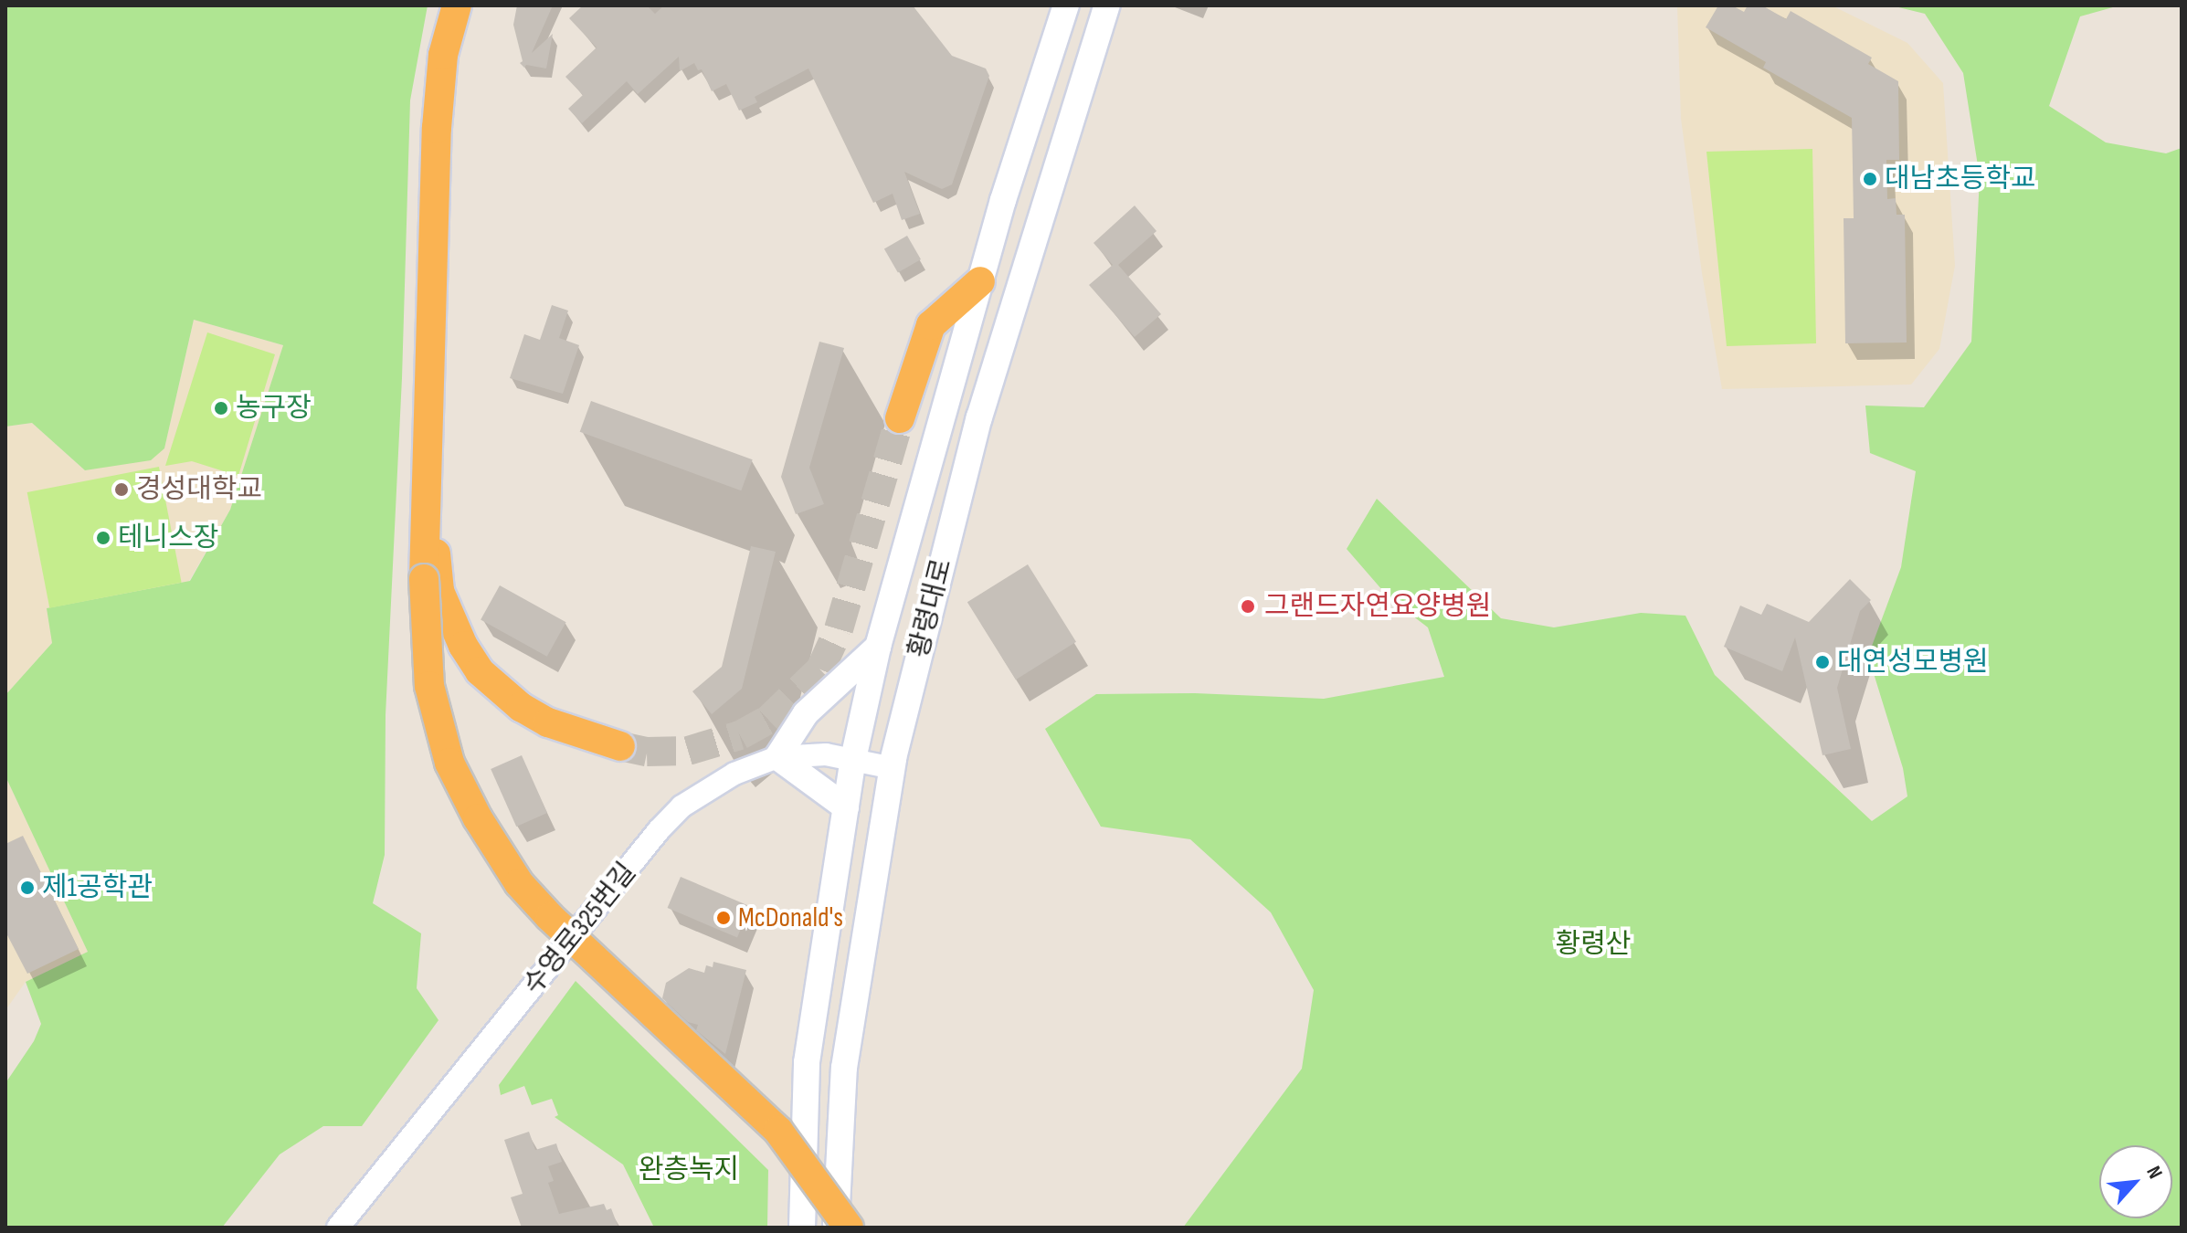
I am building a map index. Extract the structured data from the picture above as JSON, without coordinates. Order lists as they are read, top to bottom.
{
  "streets": {
    "main road": ["황령대로"],
    "street": ["수영로325번길"]
  },
  "crossings": [
    ["황령대로", "수영로325번길"]
  ],
  "parks": ["황령산", "완층녹지"],
  "places": [
    "대남초등학교",
    "농구장",
    "경성대학교",
    "테니스장",
    "그랜드자연요양병원",
    "대연성모병원",
    "제1공학관",
    "McDonald's"
  ],
  "north": "top right"
}
